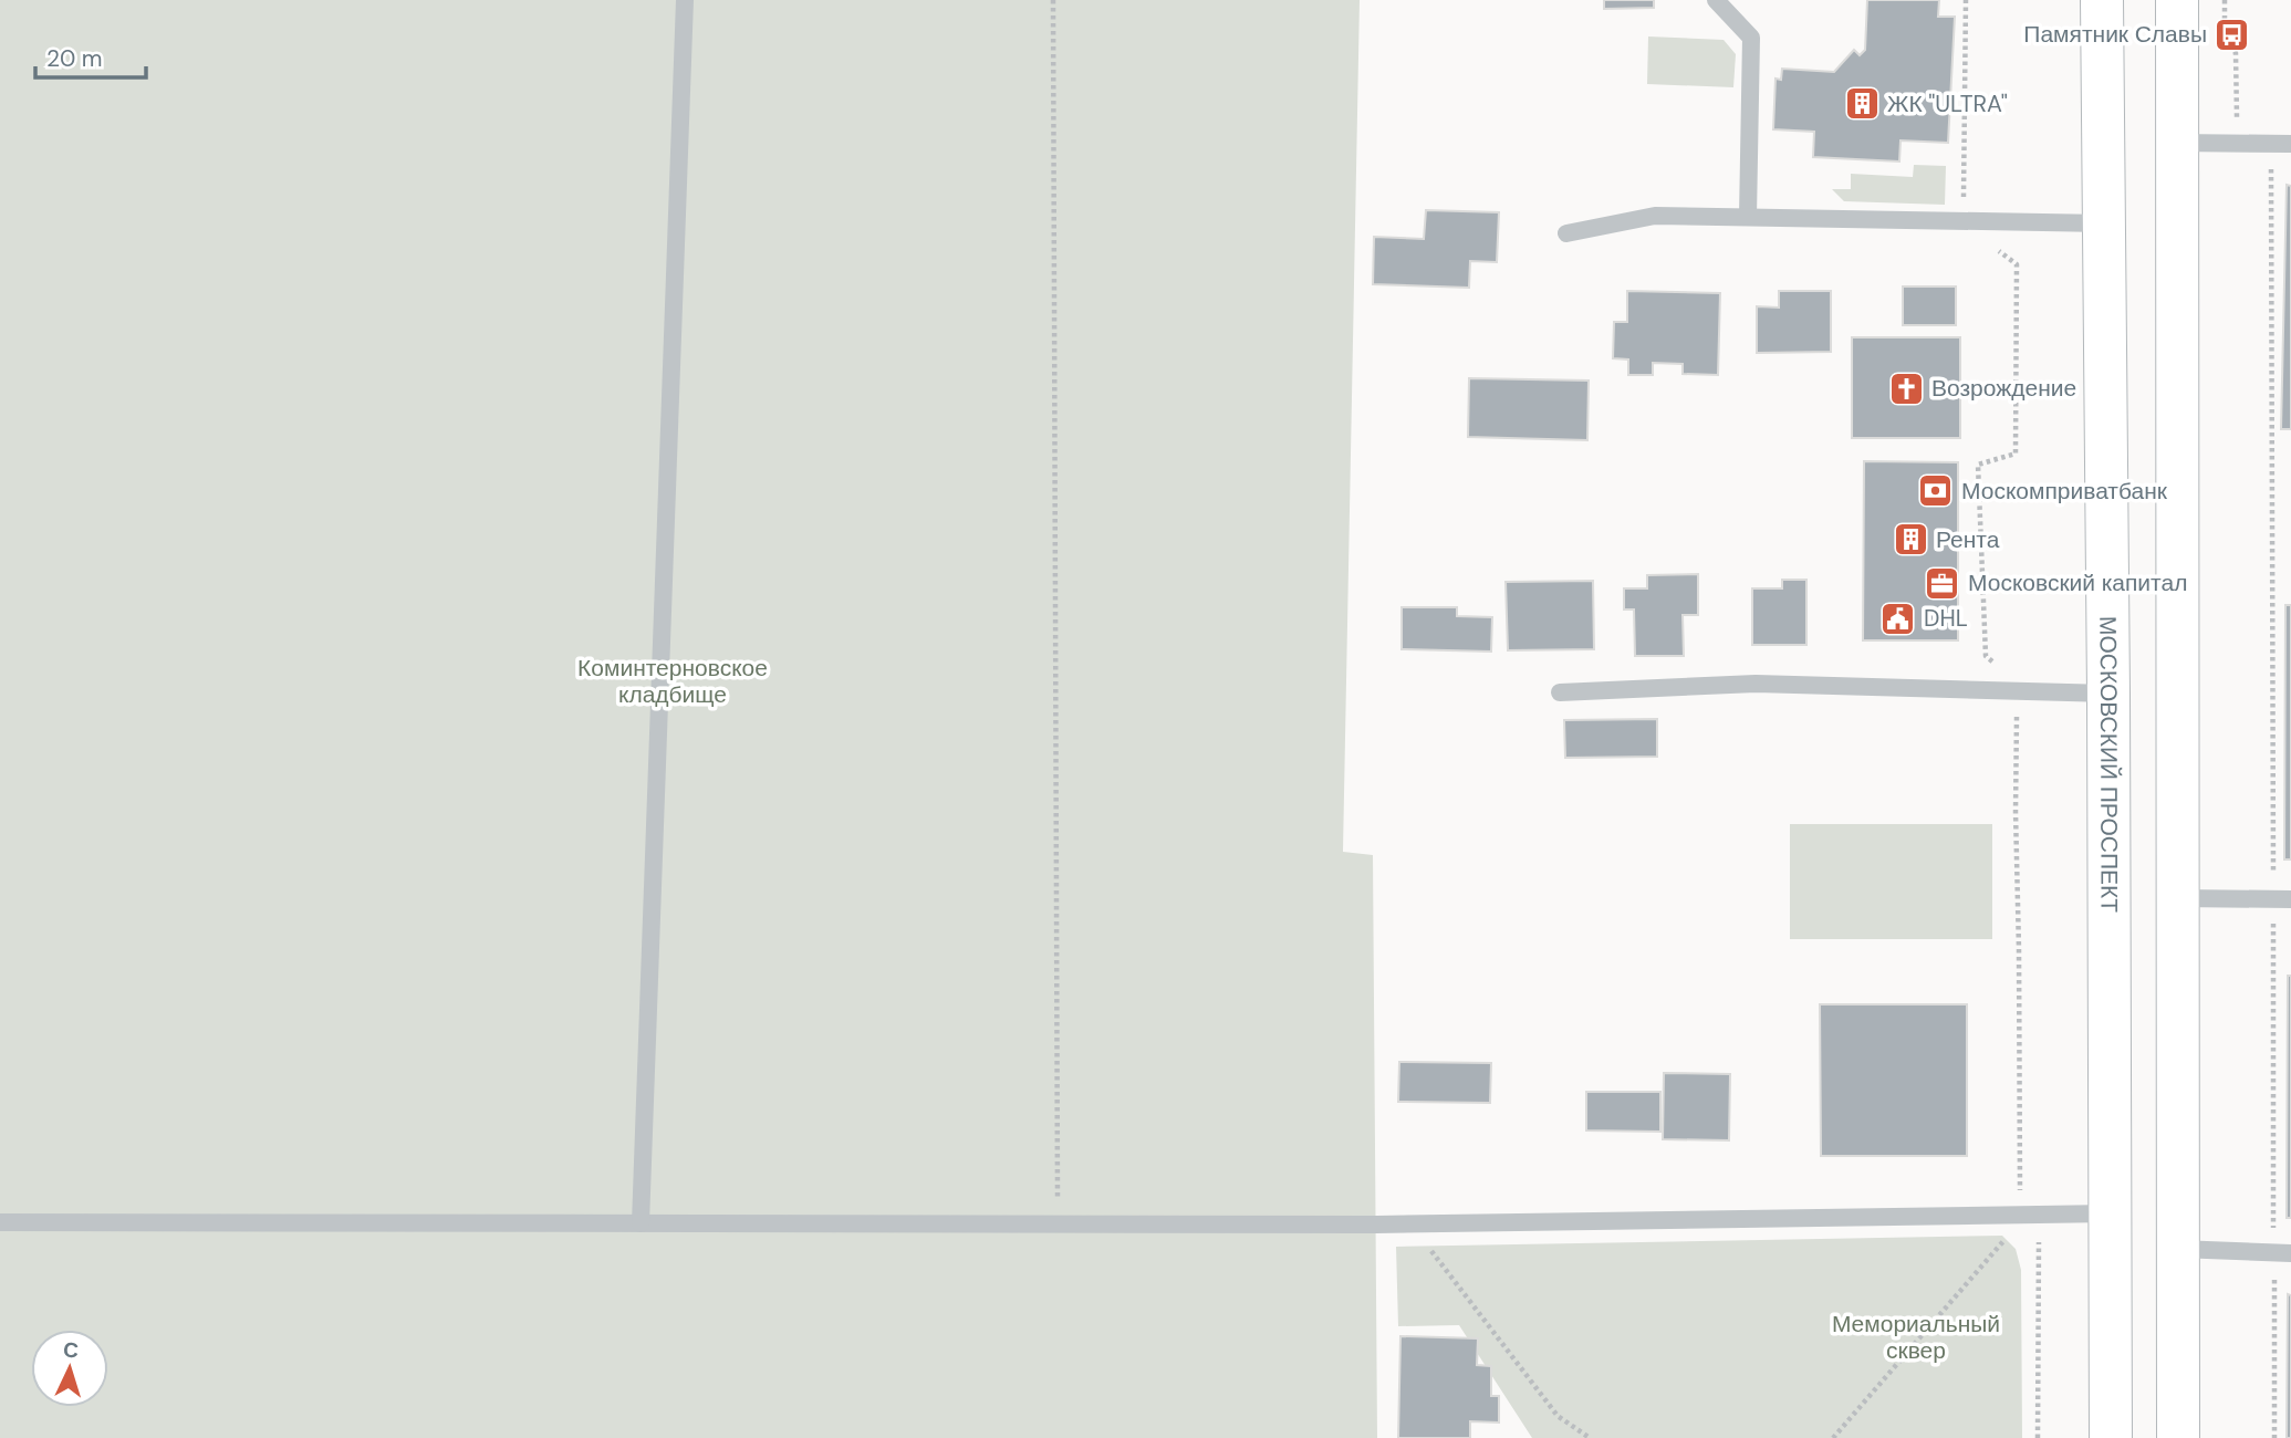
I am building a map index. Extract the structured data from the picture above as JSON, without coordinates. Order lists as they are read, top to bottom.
{
  "streets": {
    "main road": ["МОСКОВСКИЙ ПРОСПЕКТ"]
  },
  "parks": ["Коминтерновское кладбище", "Мемориальный сквер"],
  "places": {
    "bus stop": ["Памятник Славы"],
    "building": ["ЖК \"ULTRA\"", "Рента"],
    "church": ["Возрождение"],
    "bank": ["Москомприватбанк"],
    "office": ["Московский капитал"],
    "public building": ["DHL"]
  },
  "scale_bar": "20 m",
  "north": "top"
}
